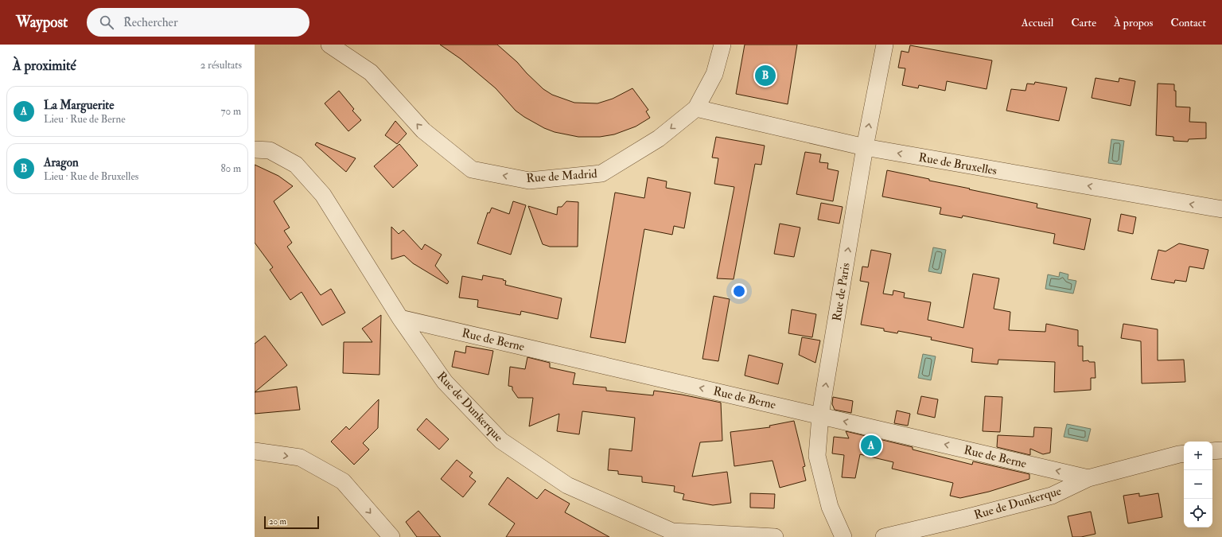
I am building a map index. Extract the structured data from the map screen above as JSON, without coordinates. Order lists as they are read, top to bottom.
{
  "streets": {
    "street": [
      "Rue de Bruxelles",
      "Rue de Madrid",
      "Rue de Paris",
      "Rue de Berne",
      "Rue de Dunkerque"
    ]
  },
  "crossings": [
    ["Rue de Bruxelles", "Rue de Madrid"],
    ["Rue de Bruxelles", "Rue de Paris"],
    ["Rue de Paris", "Rue de Berne"],
    ["Rue de Berne", "Rue de Dunkerque"]
  ],
  "one_way": [
    "Rue de Bruxelles",
    "Rue de Madrid",
    "Rue de Paris",
    "Rue de Berne"
  ],
  "scale_bar": "20 m",
  "page": {
    "header": "Waypost",
    "search": "Rechercher",
    "nav": [
      "Accueil",
      "Carte",
      "À propos",
      "Contact"
    ],
    "heading": ["À proximité", "2 résultats"],
    "pins": ["B", "A"],
    "list": [
      {
        "mark": "A",
        "name": "La Marguerite",
        "note": "Lieu · Rue de Berne",
        "value": "70 m"
      },
      {
        "mark": "B",
        "name": "Aragon",
        "note": "Lieu · Rue de Bruxelles",
        "value": "80 m"
      }
    ],
    "map_buttons": ["+", "−"],
    "scale": "20 m"
  }
}
